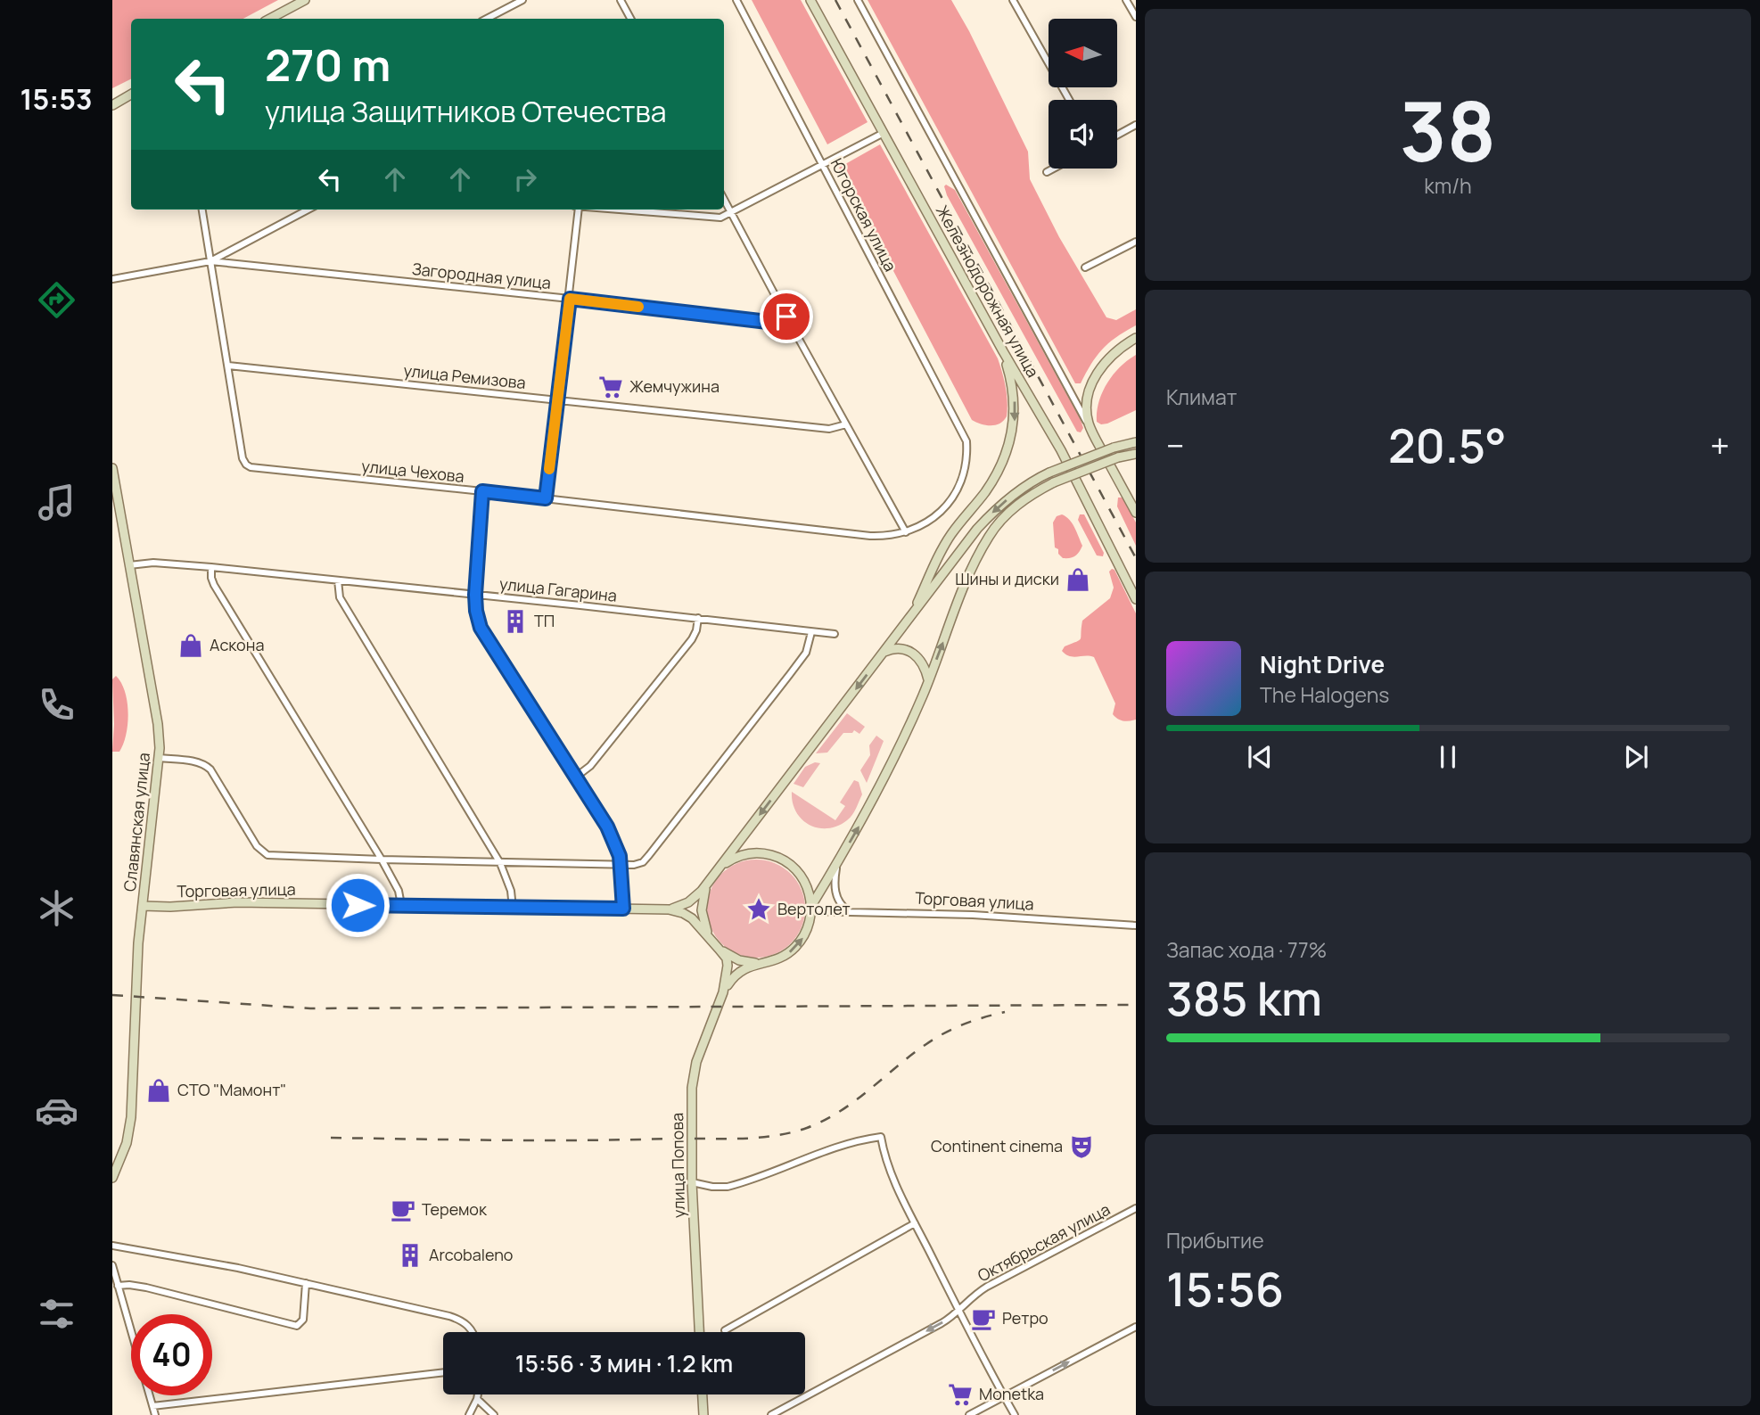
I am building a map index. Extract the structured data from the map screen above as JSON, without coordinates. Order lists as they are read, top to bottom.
{
  "streets": {
    "street": [
      "Югорская улица",
      "Загородная улица",
      "Железнодорожная улица",
      "улица Ремизова",
      "улица Чехова",
      "улица Гагарина",
      "Славянская улица",
      "Торговая улица",
      "улица Попова",
      "Октябрьская улица"
    ]
  },
  "crossings": [
    ["Югорская улица", "улица Чехова"],
    ["Загородная улица", "улица Чехова"],
    ["улица Ремизова", "улица Чехова"],
    ["улица Гагарина", "Славянская улица"],
    ["Славянская улица", "Торговая улица"]
  ],
  "one_way": ["Октябрьская улица"],
  "places": {
    "supermarket": ["Жемчужина", "Monetka"],
    "shop": ["Шины и диски", "Аскона", "СТО \"Мамонт\""],
    "building": ["ТП", "Arcobaleno"],
    "place": ["Вертолет"],
    "theatre": ["Continent cinema"],
    "cafe": ["Теремок", "Ретро"]
  },
  "north": "left",
  "page": {
    "tabs": "15:53",
    "tile": [
      ["38", "km/h"],
      "Климат",
      ["Запас хода · 77%", "385 km"],
      ["Прибытие", "15:56"]
    ],
    "turn": ["270 m", "улица Защитников Отечества"],
    "heat": ["−", "20.5°", "+"],
    "song": ["Night Drive", "The Halogens"],
    "limit": "40",
    "trip": "15:56 · 3 мин · 1.2 km"
  }
}
